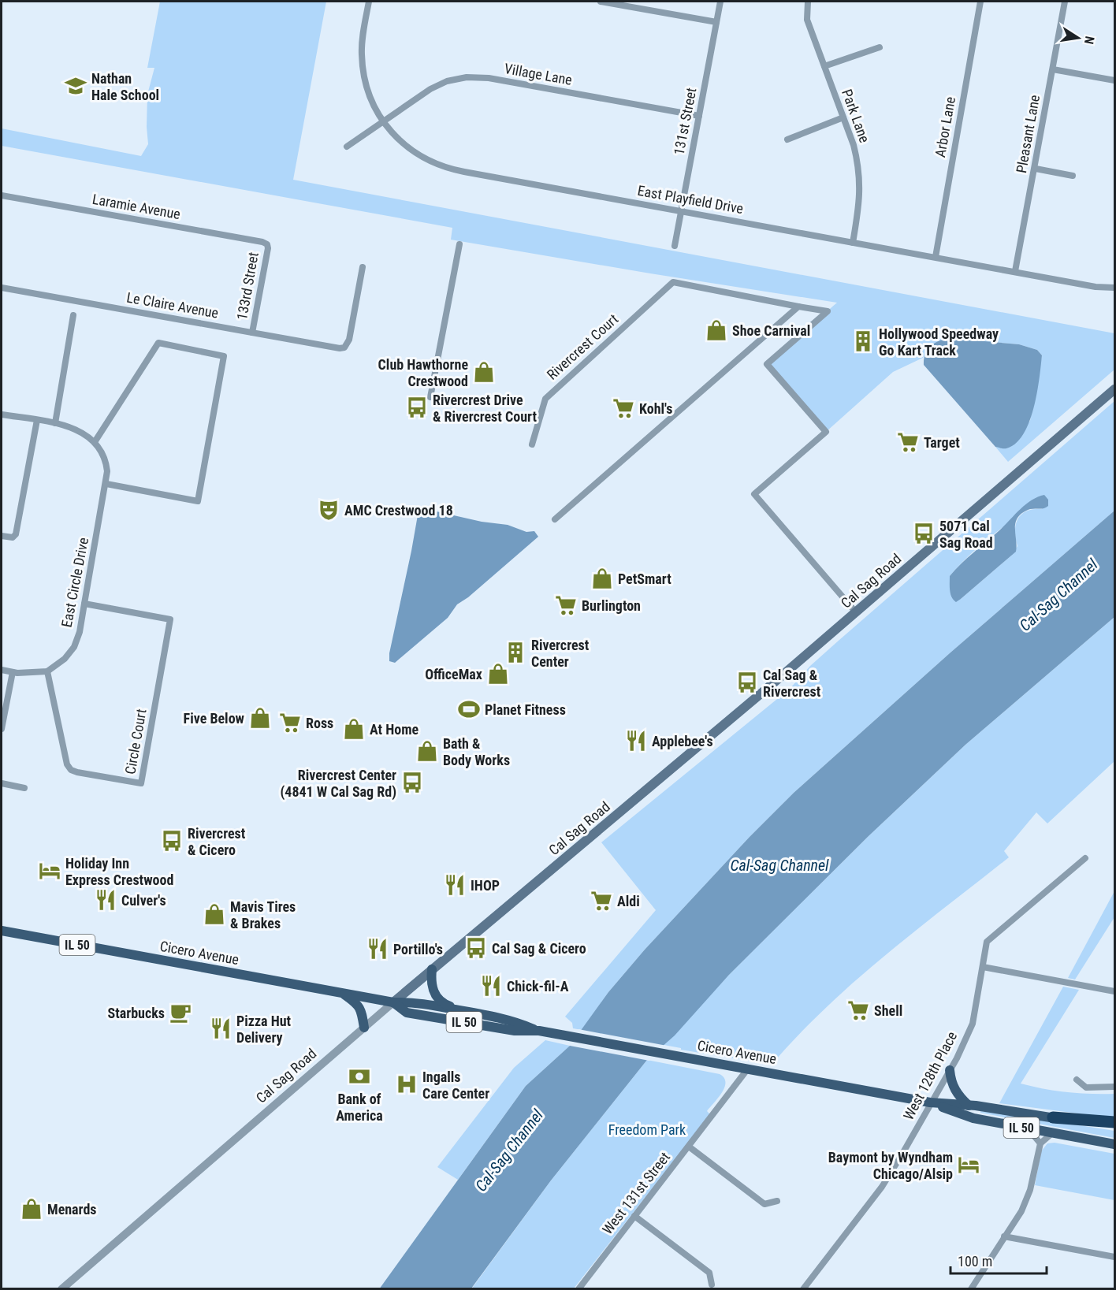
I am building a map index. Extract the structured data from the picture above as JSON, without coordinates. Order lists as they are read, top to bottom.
{
  "streets": {
    "main road": ["Cal Sag Road", "IL 50", "Cicero Avenue"],
    "street": [
      "Village Lane",
      "Park Lane",
      "131st Street",
      "Arbor Lane",
      "Pleasant Lane",
      "East Playfield Drive",
      "Laramie Avenue",
      "133rd Street",
      "Le Claire Avenue",
      "Rivercrest Court",
      "East Circle Drive",
      "Circle Court",
      "West 128th Place",
      "West 131st Street"
    ]
  },
  "crossings": [
    ["Village Lane", "131st Street"],
    ["Village Lane", "East Playfield Drive"],
    ["Park Lane", "East Playfield Drive"],
    ["131st Street", "East Playfield Drive"],
    ["Arbor Lane", "East Playfield Drive"],
    ["Pleasant Lane", "East Playfield Drive"],
    ["Laramie Avenue", "133rd Street"],
    ["133rd Street", "Le Claire Avenue"],
    ["Cal Sag Road", "Cicero Avenue"],
    ["East Circle Drive", "Circle Court"],
    ["Cicero Avenue", "West 128th Place"],
    ["Cicero Avenue", "West 131st Street"]
  ],
  "water": ["Cal-Sag Channel"],
  "parks": ["Freedom Park"],
  "places": {
    "school or university": ["Nathan Hale School"],
    "shop": [
      "Shoe Carnival",
      "Club Hawthorne Crestwood",
      "PetSmart",
      "OfficeMax",
      "Five Below",
      "At Home",
      "Bath & Body Works",
      "Mavis Tires & Brakes",
      "Menards"
    ],
    "building": ["Hollywood Speedway Go Kart Track", "Rivercrest Center"],
    "bus stop": [
      "Rivercrest Drive & Rivercrest Court",
      "5071 Cal Sag Road",
      "Cal Sag & Rivercrest",
      "Rivercrest Center (4841 W Cal Sag Rd)",
      "Rivercrest & Cicero",
      "Cal Sag & Cicero"
    ],
    "supermarket": [
      "Kohl's",
      "Target",
      "Burlington",
      "Ross",
      "Aldi",
      "Shell"
    ],
    "theatre": ["AMC Crestwood 18"],
    "sports": ["Planet Fitness"],
    "restaurant": [
      "Applebee's",
      "IHOP",
      "Culver's",
      "Portillo's",
      "Chick-fil-A",
      "Pizza Hut Delivery"
    ],
    "hotel": ["Holiday Inn Express Crestwood", "Baymont by Wyndham Chicago/Alsip"],
    "cafe": ["Starbucks"],
    "bank": ["Bank of America"],
    "hospital": ["Ingalls Care Center"]
  },
  "scale_bar": "100 m",
  "north": "right"
}
